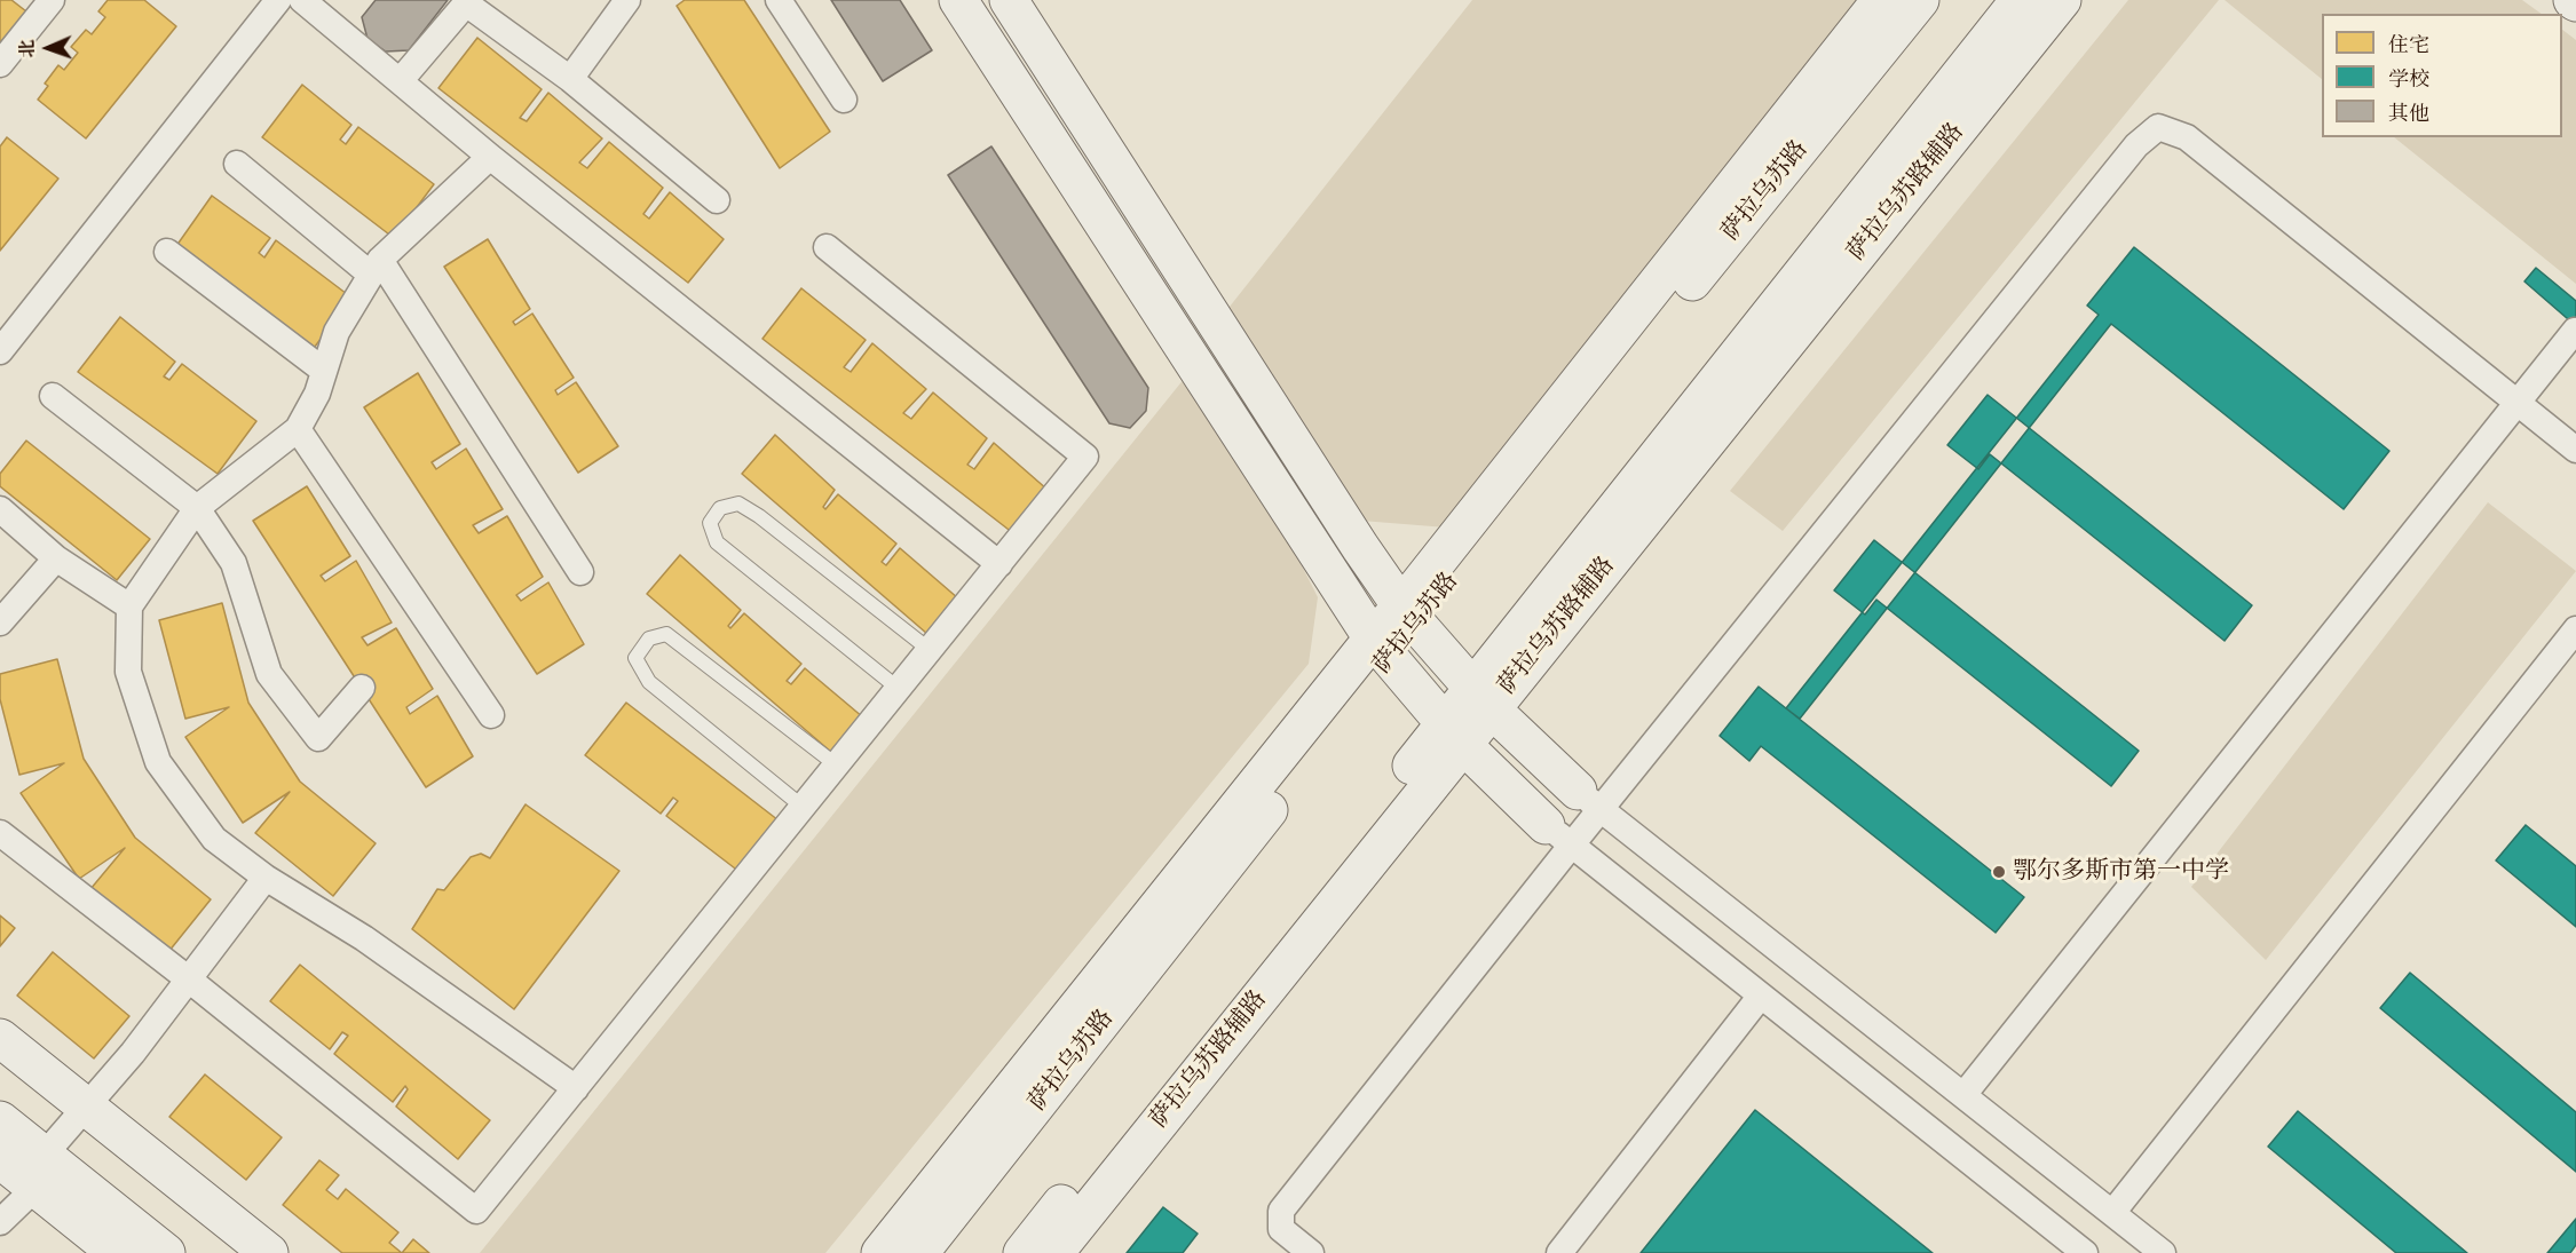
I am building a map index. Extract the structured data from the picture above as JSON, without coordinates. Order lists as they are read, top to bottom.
{
  "streets": {
    "street": ["萨拉乌苏路", "萨拉乌苏路辅路"]
  },
  "places": ["鄂尔多斯市第一中学"],
  "legend": ["住宅", "学校", "其他"],
  "north": "left"
}
